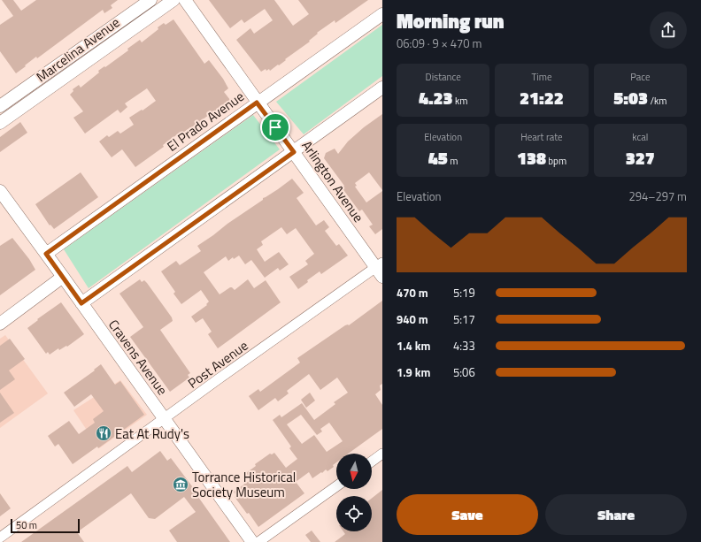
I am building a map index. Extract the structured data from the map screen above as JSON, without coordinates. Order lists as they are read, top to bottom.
{
  "streets": {
    "street": [
      "Marcelina Avenue",
      "El Prado Avenue",
      "Arlington Avenue",
      "Cravens Avenue",
      "Post Avenue"
    ]
  },
  "crossings": [
    ["El Prado Avenue", "Arlington Avenue"],
    ["El Prado Avenue", "Cravens Avenue"],
    ["Arlington Avenue", "Post Avenue"],
    ["Cravens Avenue", "Post Avenue"]
  ],
  "places": {
    "restaurant": ["Eat At Rudy's"],
    "museum": ["Torrance Historical Society Museum"]
  },
  "scale_bar": "50 m",
  "north": "bottom",
  "page": {
    "heading": ["Morning run", "06:09 · 9 × 470 m"],
    "stats": [
      ["Distance", "4.23 km"],
      ["Time", "21:22"],
      ["Pace", "5:03 /km"],
      ["Elevation", "45 m"],
      ["Heart rate", "138 bpm"],
      ["kcal", "327"]
    ],
    "chart": ["Elevation", "294–297 m"],
    "list": [
      {
        "name": "470 m",
        "note": "5:19"
      },
      {
        "name": "940 m",
        "note": "5:17"
      },
      {
        "name": "1.4 km",
        "note": "4:33"
      },
      {
        "name": "1.9 km",
        "note": "5:06"
      }
    ],
    "buttons": ["Save", "Share"],
    "scale": "50 m"
  }
}
